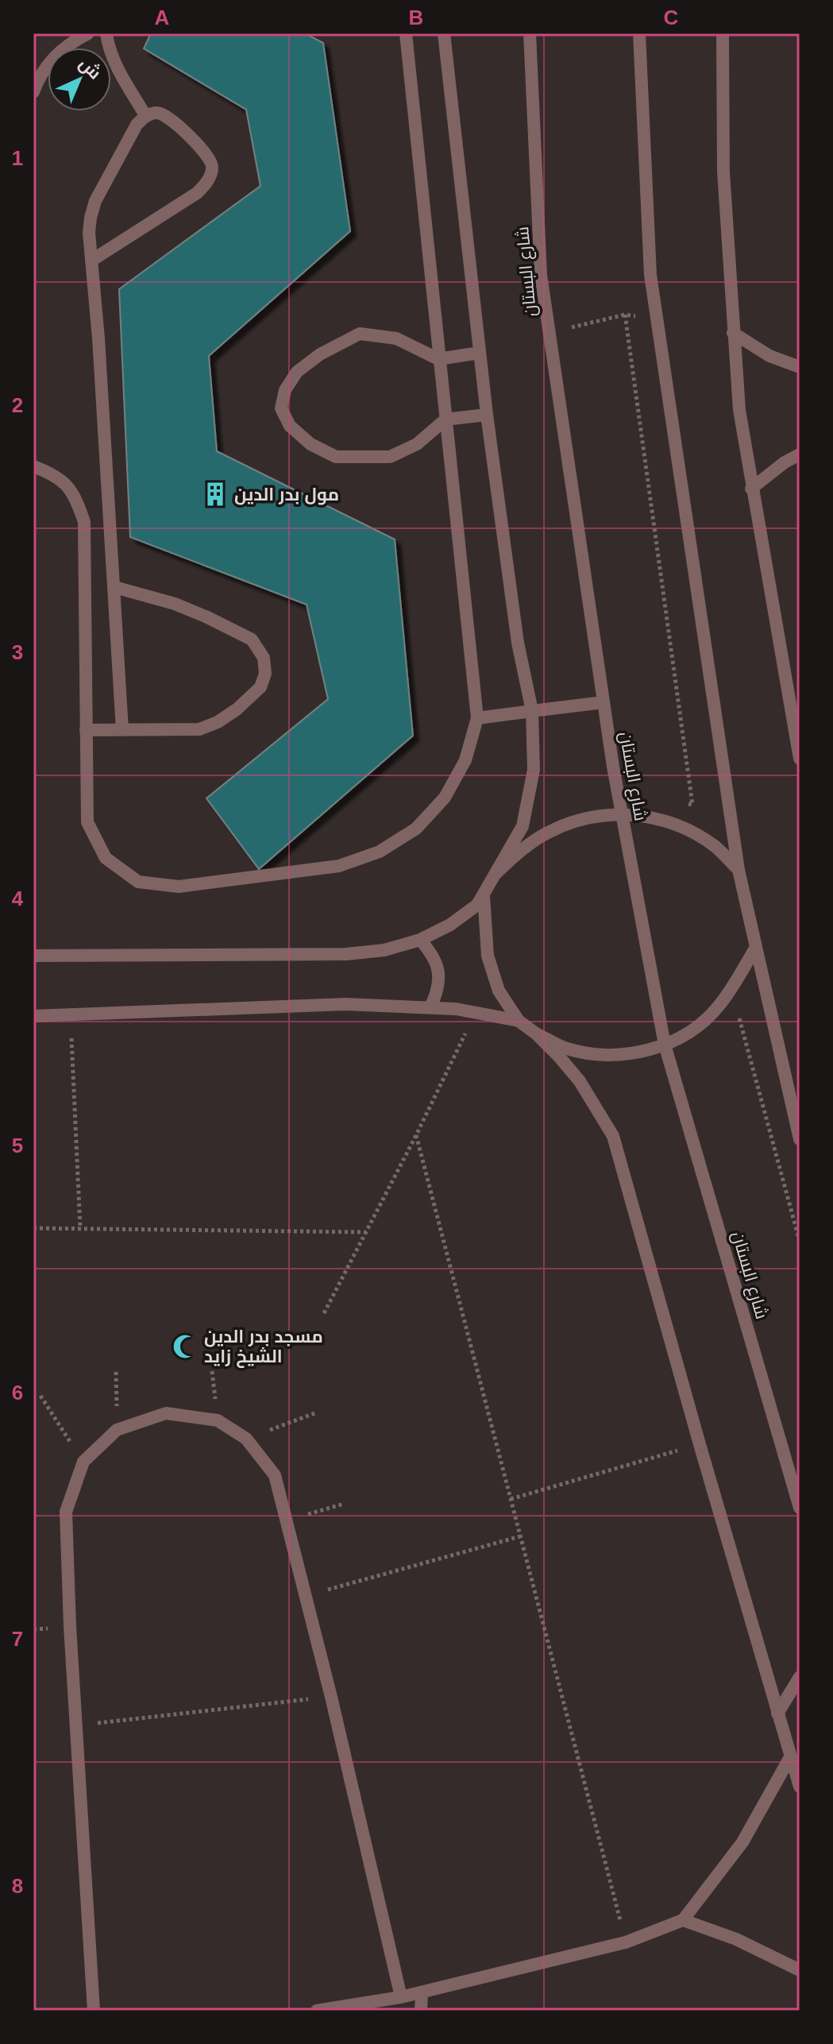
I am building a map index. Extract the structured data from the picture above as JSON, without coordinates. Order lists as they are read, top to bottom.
{
  "streets": {
    "street": ["شارع البستان"]
  },
  "places": {
    "building": ["مول بدر الدين"],
    "mosque": ["مسجد بدر الدين الشيخ زايد"]
  },
  "north": "top right",
  "grid": {
    "columns": ["A", "B", "C"],
    "rows": [
      "1",
      "2",
      "3",
      "4",
      "5",
      "6",
      "7",
      "8"
    ]
  }
}
